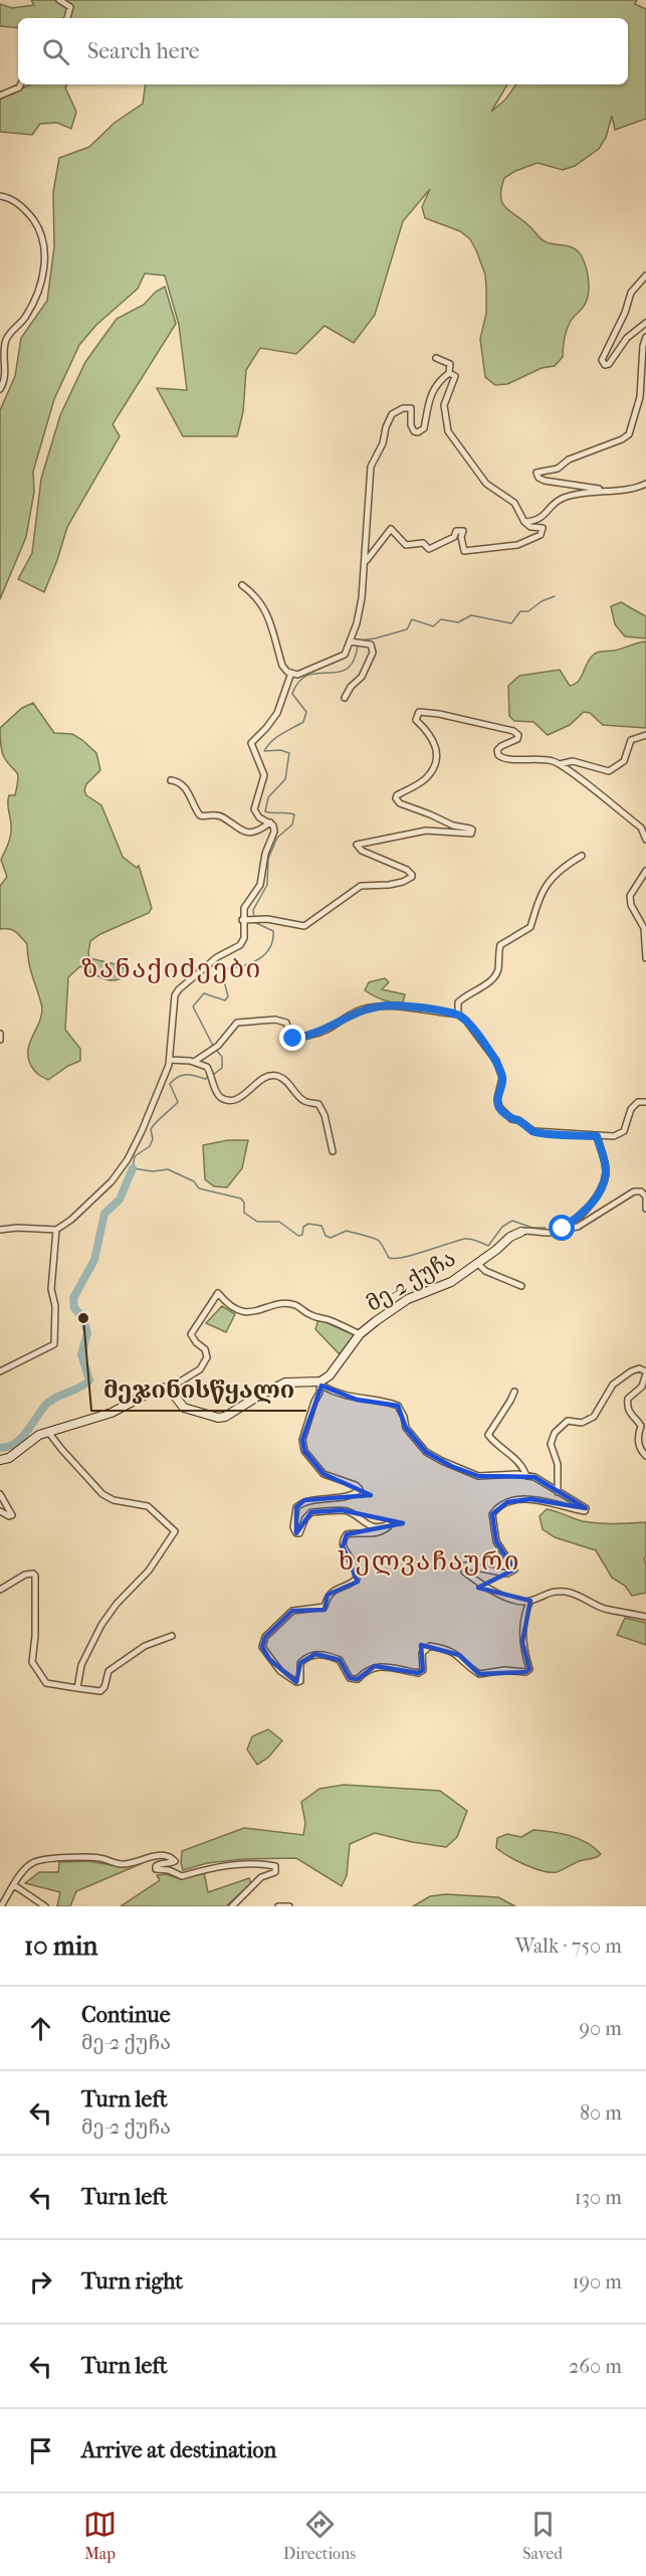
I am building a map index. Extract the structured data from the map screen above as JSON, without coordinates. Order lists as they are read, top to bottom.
{
  "streets": {
    "street": ["მე-2 ქუჩა"]
  },
  "districts": ["ზანაქიძეები", "ხელვაჩაური"],
  "places": ["მეჯინისწყალი"],
  "page": {
    "search": "Search here",
    "heading": ["10 min", "Walk · 750 m"],
    "list": [
      ["Continue", "მე-2 ქუჩა", "90 m"],
      ["Turn left", "მე-2 ქუჩა", "80 m"],
      ["Turn left", "130 m"],
      ["Turn right", "190 m"],
      ["Turn left", "260 m"],
      "Arrive at destination"
    ],
    "nav": ["Map", "Directions", "Saved"]
  }
}
